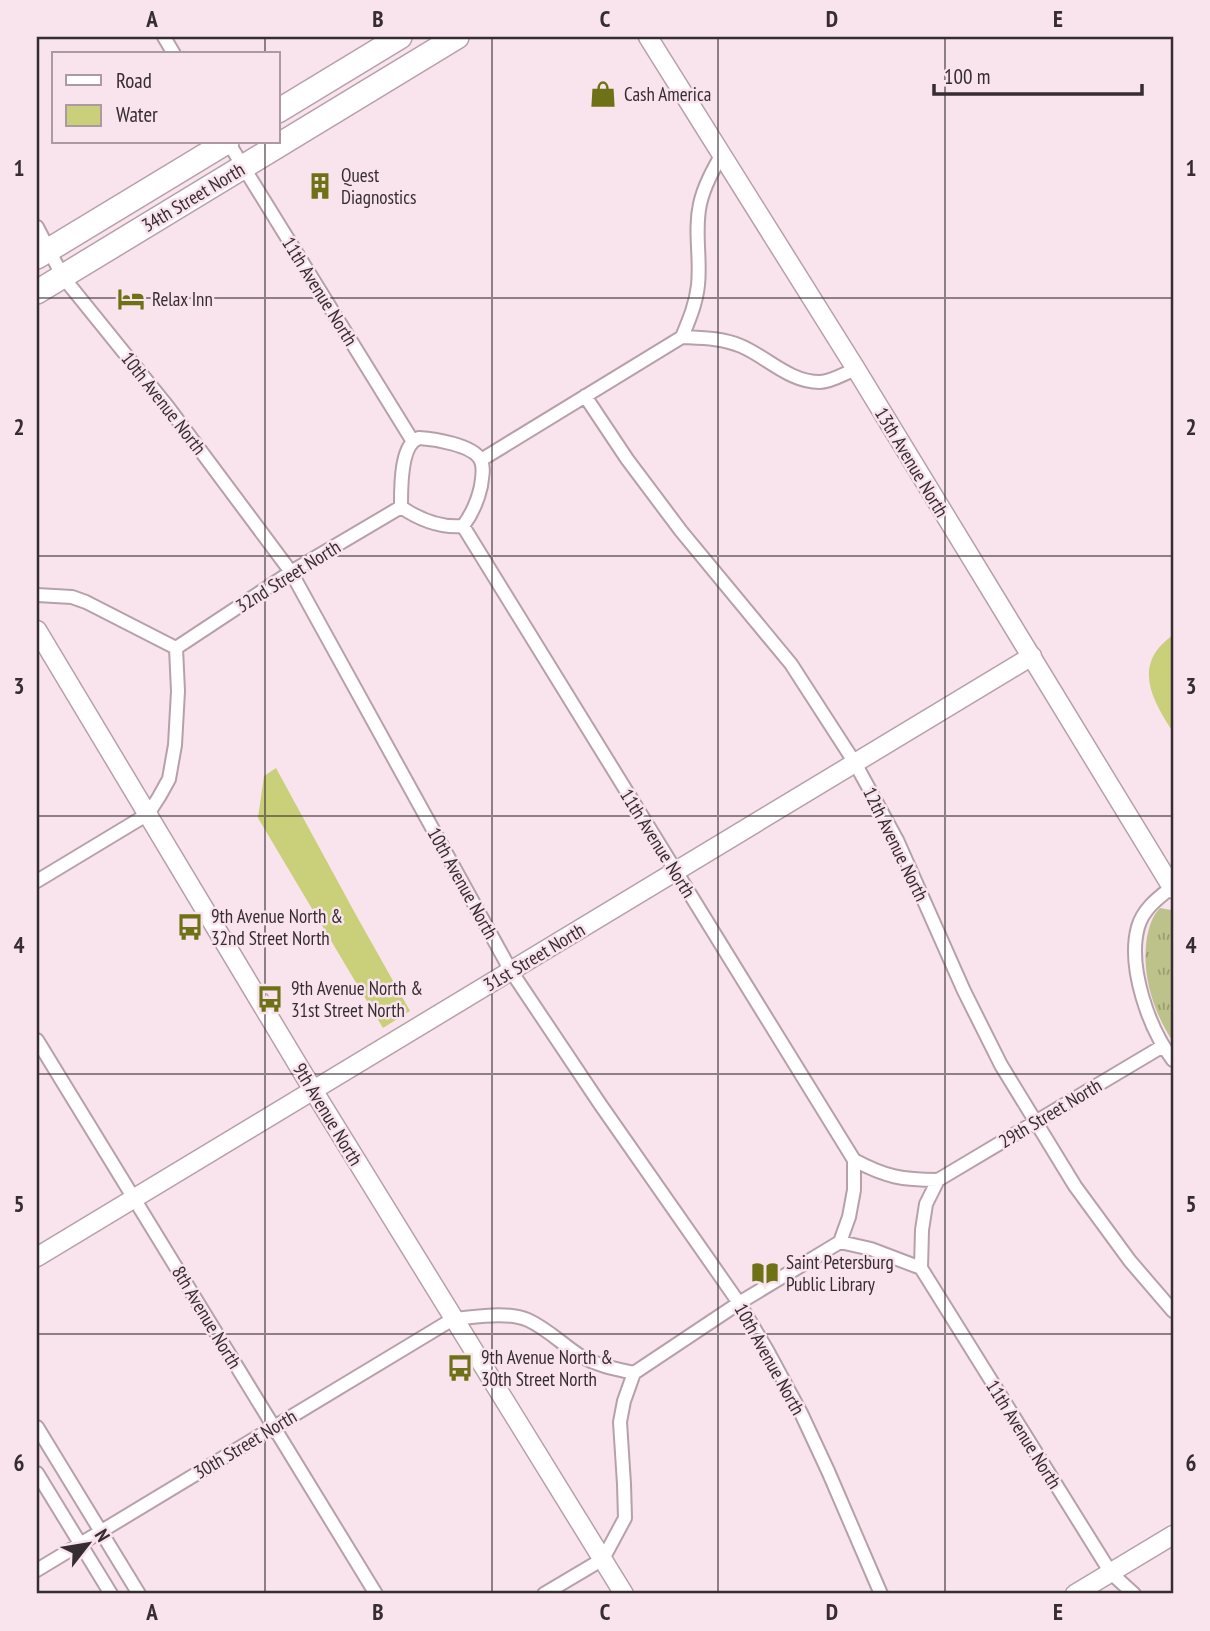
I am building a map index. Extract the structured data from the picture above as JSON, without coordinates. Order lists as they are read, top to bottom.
{
  "streets": {
    "highway": ["34th Street North"],
    "street": [
      "11th Avenue North",
      "10th Avenue North",
      "13th Avenue North",
      "32nd Street North",
      "12th Avenue North",
      "31st Street North",
      "29th Street North",
      "9th Avenue North",
      "8th Avenue North",
      "30th Street North"
    ]
  },
  "crossings": [
    ["34th Street North", "11th Avenue North"],
    ["34th Street North", "10th Avenue North"],
    ["11th Avenue North", "32nd Street North"],
    ["11th Avenue North", "31st Street North"],
    ["10th Avenue North", "32nd Street North"],
    ["10th Avenue North", "31st Street North"],
    ["13th Avenue North", "31st Street North"],
    ["12th Avenue North", "31st Street North"],
    ["12th Avenue North", "29th Street North"],
    ["31st Street North", "9th Avenue North"],
    ["31st Street North", "8th Avenue North"],
    ["9th Avenue North", "30th Street North"],
    ["8th Avenue North", "30th Street North"]
  ],
  "places": {
    "shop": ["Cash America"],
    "building": ["Quest Diagnostics"],
    "hotel": ["Relax Inn"],
    "bus stop": ["9th Avenue North & 32nd Street North", "9th Avenue North & 31st Street North", "9th Avenue North & 30th Street North"],
    "library": ["Saint Petersburg Public Library"]
  },
  "legend": ["Road", "Water"],
  "scale_bar": "100 m",
  "north": "top right",
  "grid": {
    "columns": [
      "A",
      "B",
      "C",
      "D",
      "E"
    ],
    "rows": [
      "1",
      "2",
      "3",
      "4",
      "5",
      "6"
    ]
  }
}
